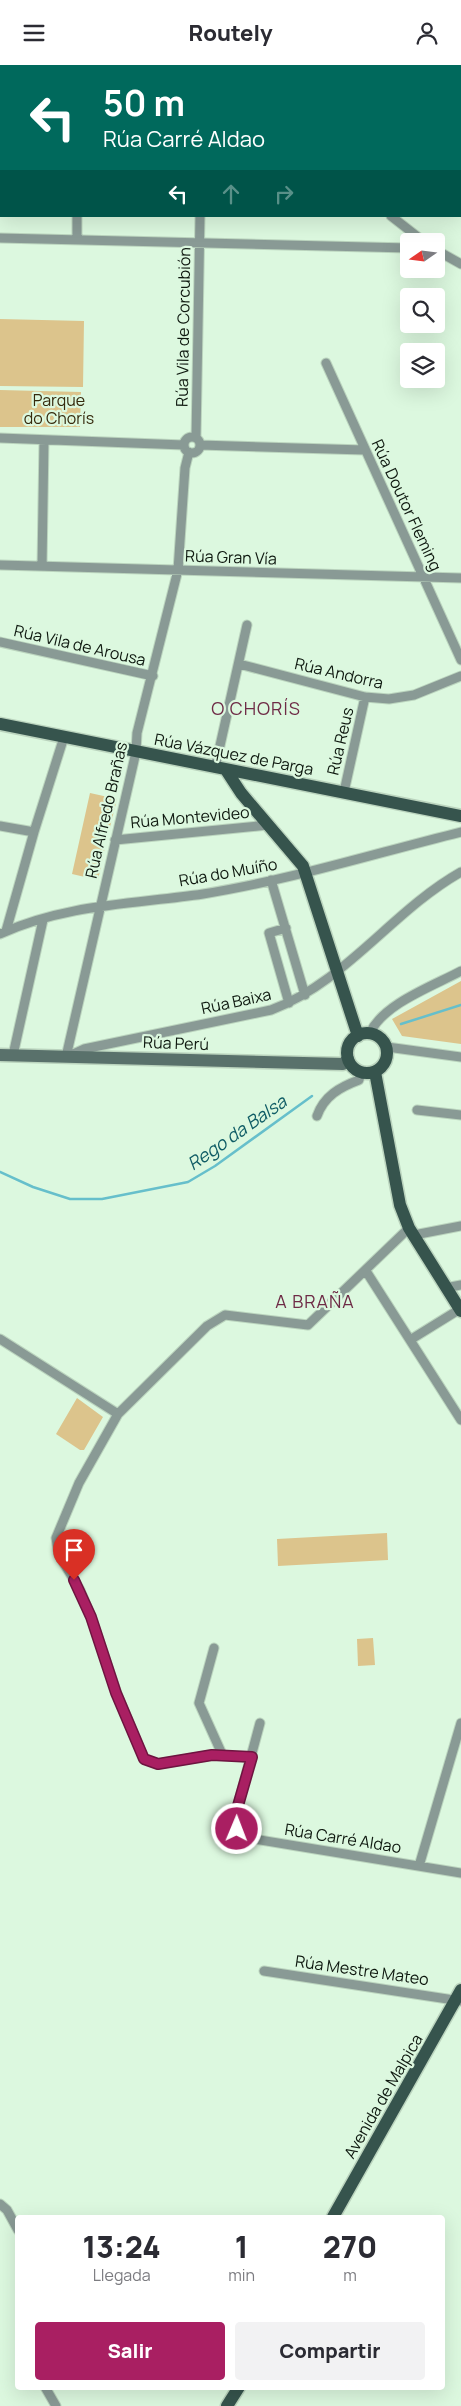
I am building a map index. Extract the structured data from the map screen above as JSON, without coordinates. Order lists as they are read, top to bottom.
{
  "streets": {
    "main road": ["Rúa Vázquez de Parga", "Avenida de Malpica"],
    "street": [
      "Rúa Vila de Corcubión",
      "Rúa Doutor Fleming",
      "Rúa Gran Vía",
      "Rúa Vila de Arousa",
      "Rúa Andorra",
      "Rúa Reus",
      "Rúa Alfredo Brañas",
      "Rúa Montevideo",
      "Rúa do Muíño",
      "Rúa Baixa",
      "Rúa Perú",
      "Rúa Carré Aldao",
      "Rúa Mestre Mateo"
    ]
  },
  "crossings": [
    ["Rúa Doutor Fleming", "Rúa Gran Vía"],
    ["Rúa Gran Vía", "Rúa Alfredo Brañas"],
    ["Rúa Vila de Arousa", "Rúa Alfredo Brañas"],
    ["Rúa Andorra", "Rúa Reus"],
    ["Rúa Reus", "Rúa Vázquez de Parga"],
    ["Rúa Vázquez de Parga", "Rúa Alfredo Brañas"],
    ["Rúa Alfredo Brañas", "Rúa Montevideo"],
    ["Rúa Alfredo Brañas", "Rúa do Muíño"],
    ["Rúa Alfredo Brañas", "Rúa Baixa"],
    ["Rúa Alfredo Brañas", "Rúa Perú"],
    ["Rúa Baixa", "Rúa Perú"],
    ["Rúa Mestre Mateo", "Avenida de Malpica"]
  ],
  "districts": ["O CHORÍS", "A BRAÑA"],
  "water": ["Rego da Balsa"],
  "parks": ["Parque do Chorís"],
  "north": "left",
  "page": {
    "header": "Routely",
    "turn": ["50 m", "Rúa Carré Aldao"],
    "eta": [
      "13:24",
      "Llegada",
      "1",
      "min",
      "270",
      "m"
    ],
    "buttons": ["Salir", "Compartir"]
  }
}
